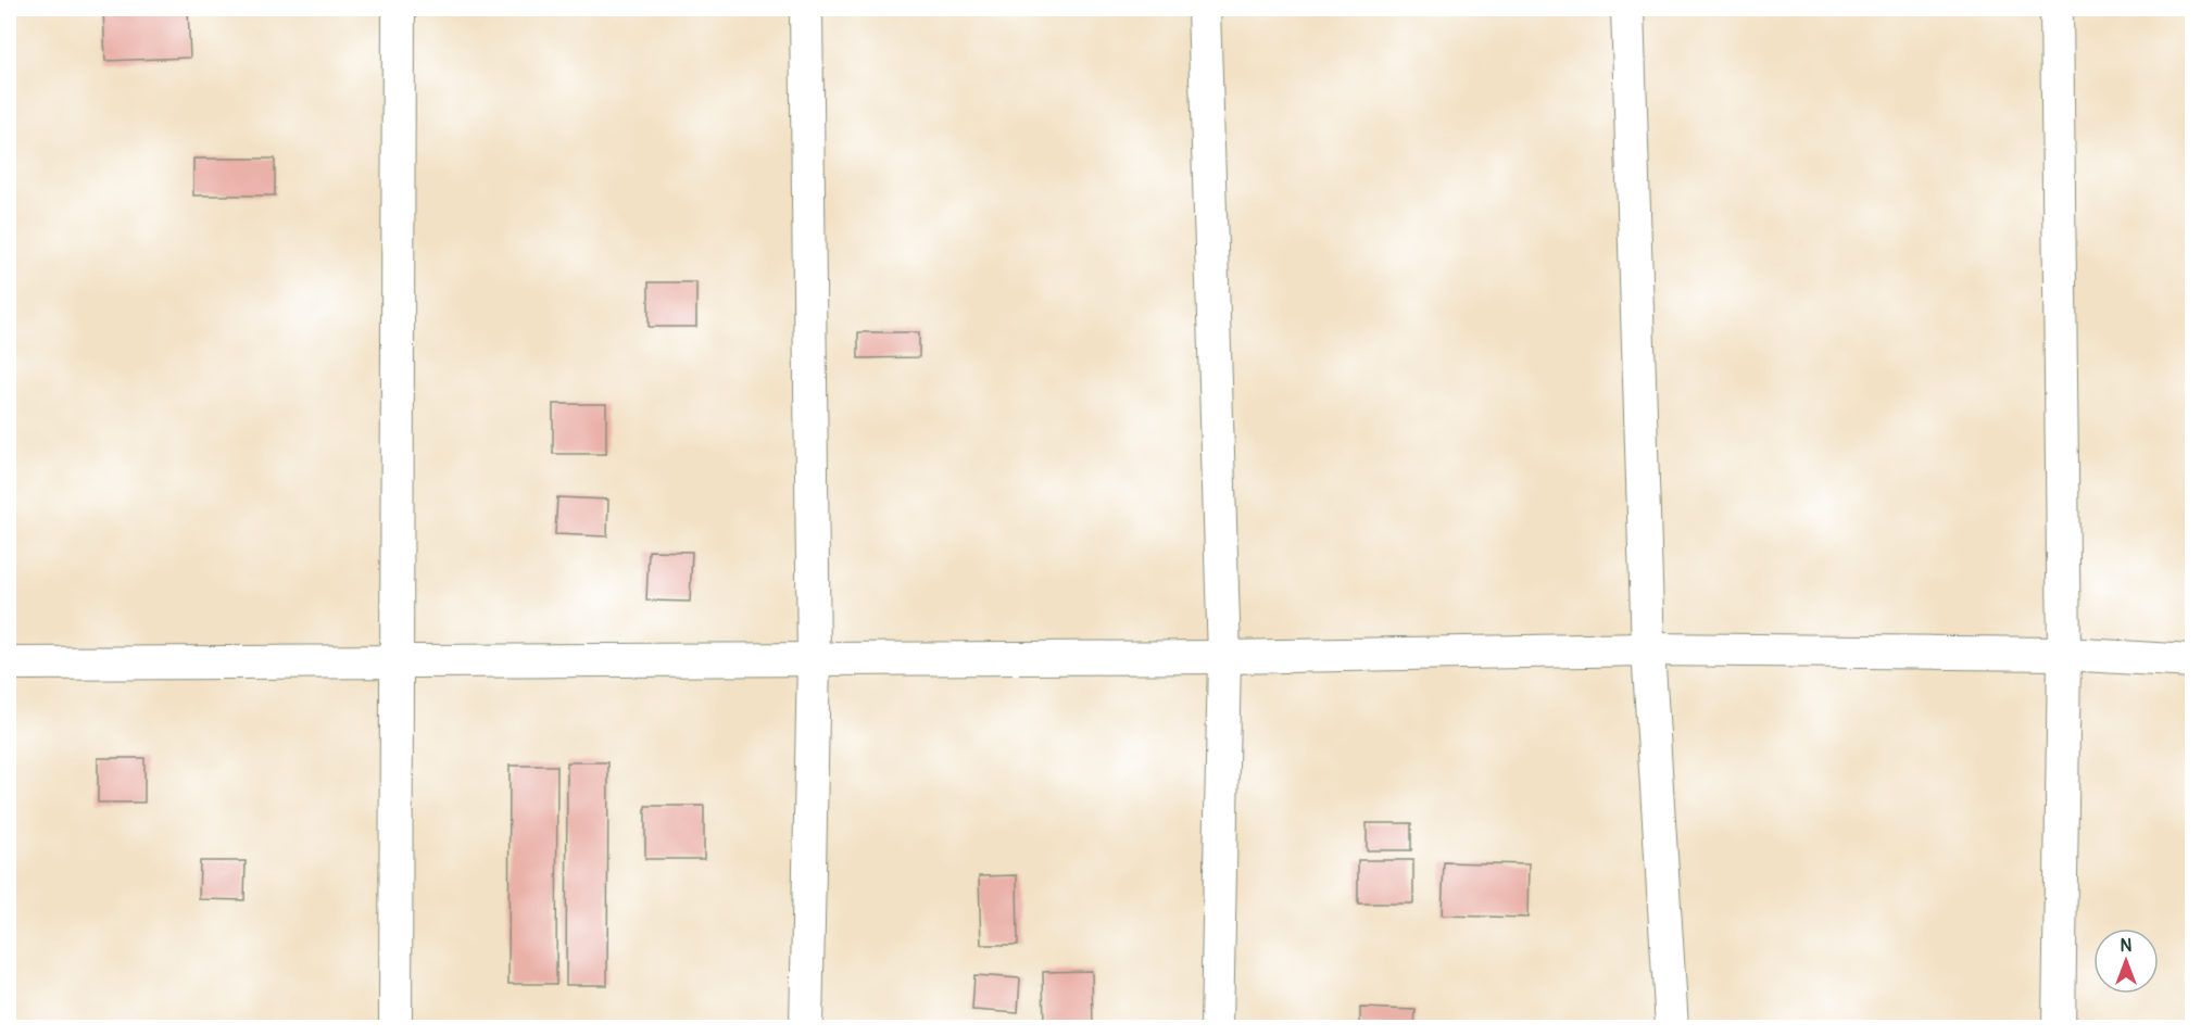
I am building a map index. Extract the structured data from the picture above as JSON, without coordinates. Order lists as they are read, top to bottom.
{
  "north": "top"
}
